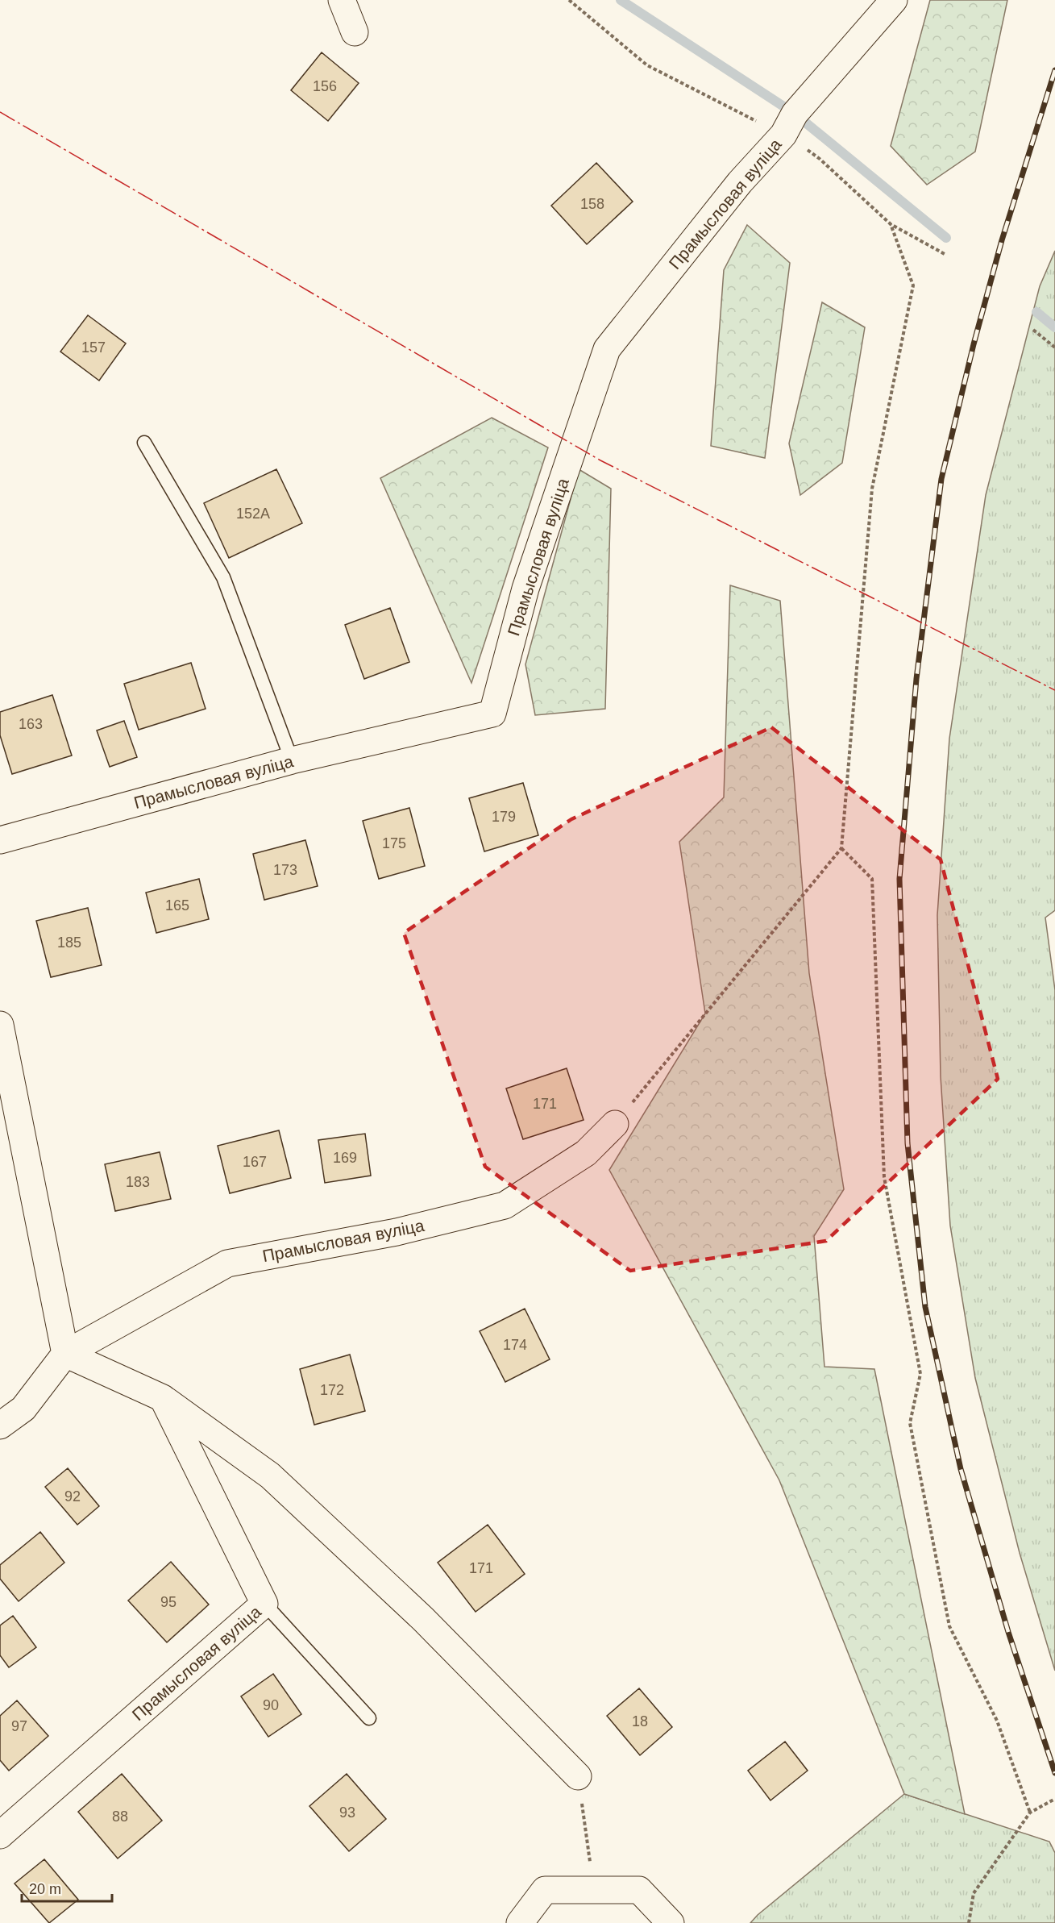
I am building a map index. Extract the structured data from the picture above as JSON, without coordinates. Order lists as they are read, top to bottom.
{
  "streets": {
    "street": ["Прамысловая вуліца"]
  },
  "house_numbers": [
    "156",
    "158",
    "157",
    "152А",
    "163",
    "179",
    "175",
    "173",
    "165",
    "185",
    "171",
    "169",
    "167",
    "183",
    "174",
    "172",
    "92",
    "171",
    "95",
    "90",
    "18",
    "97",
    "93",
    "88"
  ],
  "scale_bar": "20 m"
}
